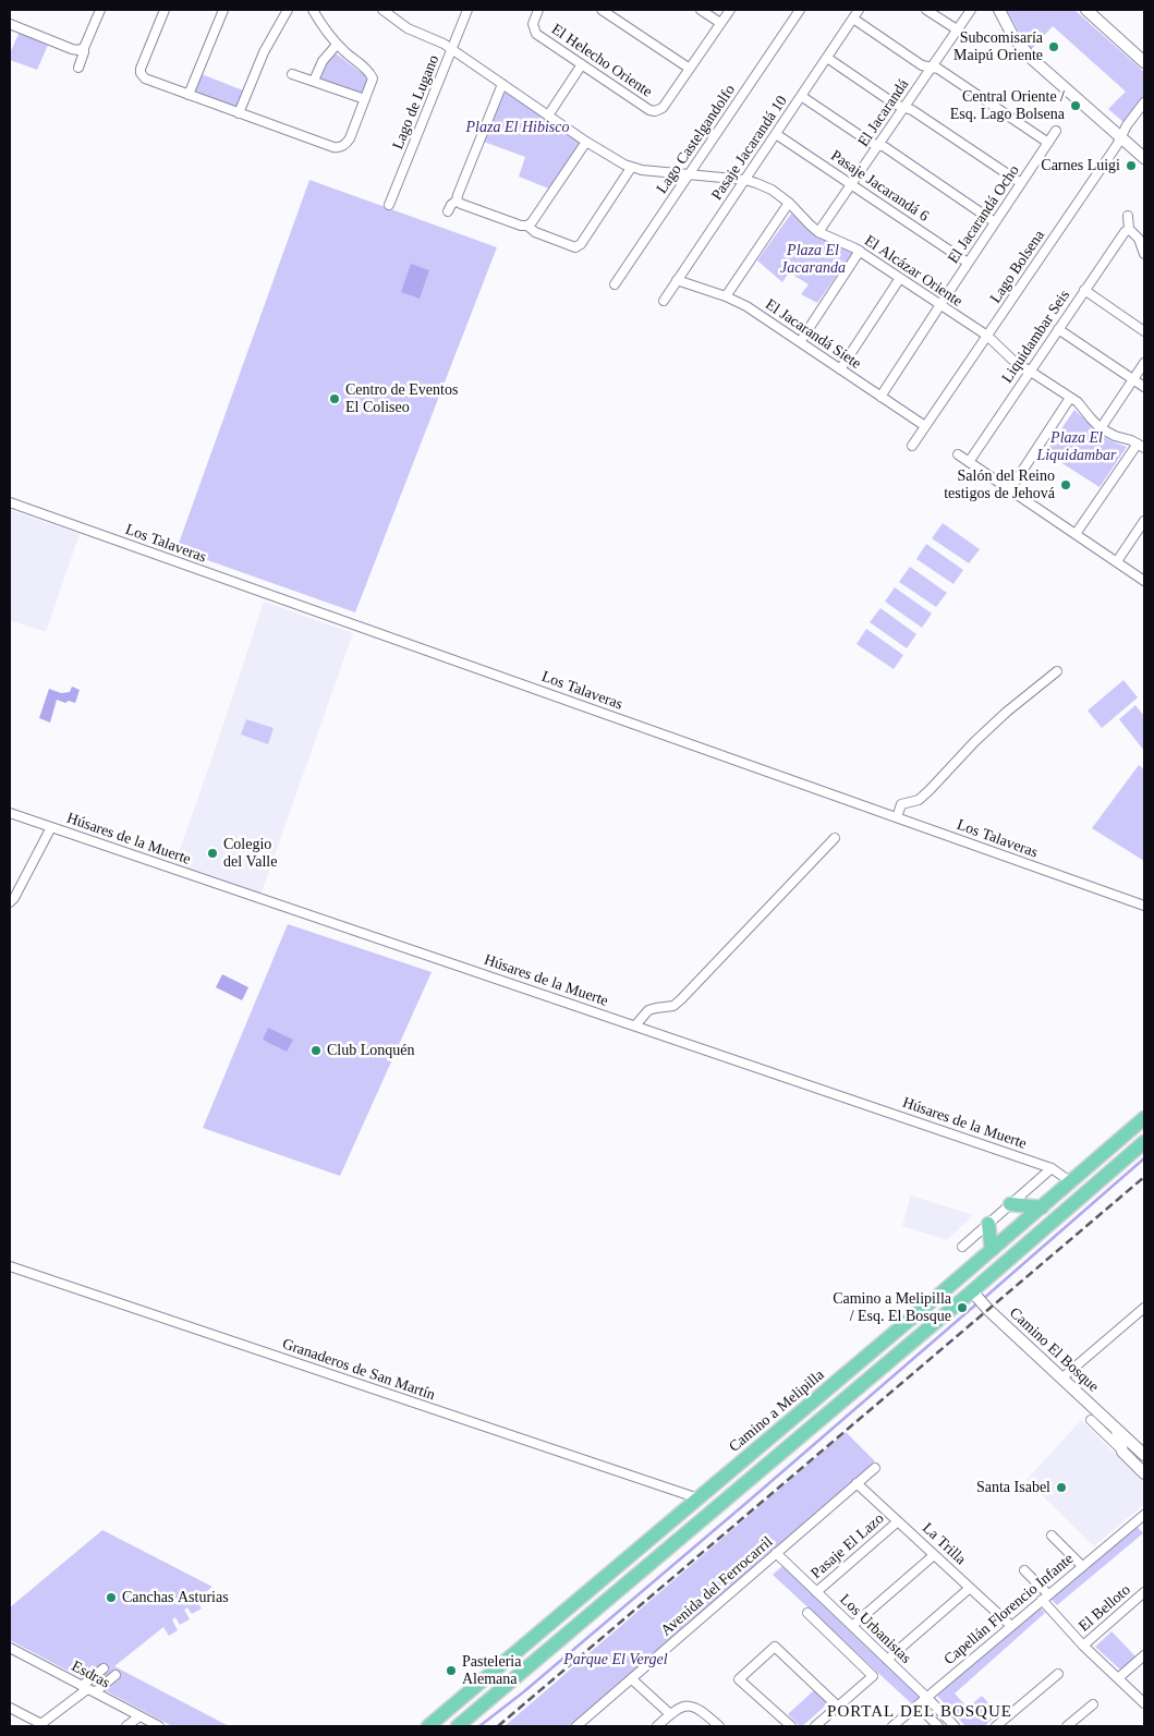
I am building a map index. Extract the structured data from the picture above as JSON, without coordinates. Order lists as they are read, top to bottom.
{
  "streets": {
    "main road": ["Camino a Melipilla"],
    "street": [
      "El Helecho Oriente",
      "Lago de Lugano",
      "El Jacarandá",
      "Lago Castelgandolfo",
      "Pasaje Jacarandá 10",
      "Pasaje Jacarandá 6",
      "El Jacarandá Ocho",
      "Lago Bolsena",
      "El Alcázar Oriente",
      "El Jacarandá Siete",
      "Liquidambar Seis",
      "Los Talaveras",
      "Húsares de la Muerte",
      "Camino El Bosque",
      "Granaderos de San Martín",
      "La Trilla",
      "Pasaje El Lazo",
      "Avenida del Ferrocarril",
      "El Belloto",
      "Capellán Florencio Infante",
      "Los Urbanistas",
      "Esdras"
    ]
  },
  "crossings": [
    ["Lago de Lugano", "El Alcázar Oriente"],
    ["El Jacarandá", "Pasaje Jacarandá 6"],
    ["El Jacarandá", "El Alcázar Oriente"],
    ["Lago Castelgandolfo", "El Alcázar Oriente"],
    ["Pasaje Jacarandá 10", "Pasaje Jacarandá 6"],
    ["Pasaje Jacarandá 10", "El Alcázar Oriente"],
    ["Pasaje Jacarandá 10", "El Jacarandá Siete"],
    ["Pasaje Jacarandá 6", "El Jacarandá Ocho"],
    ["El Jacarandá Ocho", "El Alcázar Oriente"],
    ["El Jacarandá Ocho", "El Jacarandá Siete"],
    ["Lago Bolsena", "El Alcázar Oriente"],
    ["Lago Bolsena", "El Jacarandá Siete"],
    ["El Alcázar Oriente", "Liquidambar Seis"],
    ["Húsares de la Muerte", "Camino a Melipilla"],
    ["Granaderos de San Martín", "Camino a Melipilla"],
    ["La Trilla", "Pasaje El Lazo"],
    ["La Trilla", "Avenida del Ferrocarril"],
    ["La Trilla", "Capellán Florencio Infante"],
    ["Pasaje El Lazo", "Los Urbanistas"],
    ["Avenida del Ferrocarril", "Los Urbanistas"],
    ["Capellán Florencio Infante", "Los Urbanistas"]
  ],
  "districts": ["PORTAL DEL BOSQUE"],
  "parks": [
    "Plaza El Hibisco",
    "Plaza El Jacaranda",
    "Plaza El Liquidambar",
    "Parque El Vergel"
  ],
  "places": [
    "Subcomisaría Maipú Oriente",
    "Central Oriente / Esq. Lago Bolsena",
    "Carnes Luigi",
    "Centro de Eventos El Coliseo",
    "Salón del Reino testigos de Jehová",
    "Colegio del Valle",
    "Club Lonquén",
    "Camino a Melipilla / Esq. El Bosque",
    "Santa Isabel",
    "Canchas Asturias",
    "Pasteleria Alemana"
  ]
}
